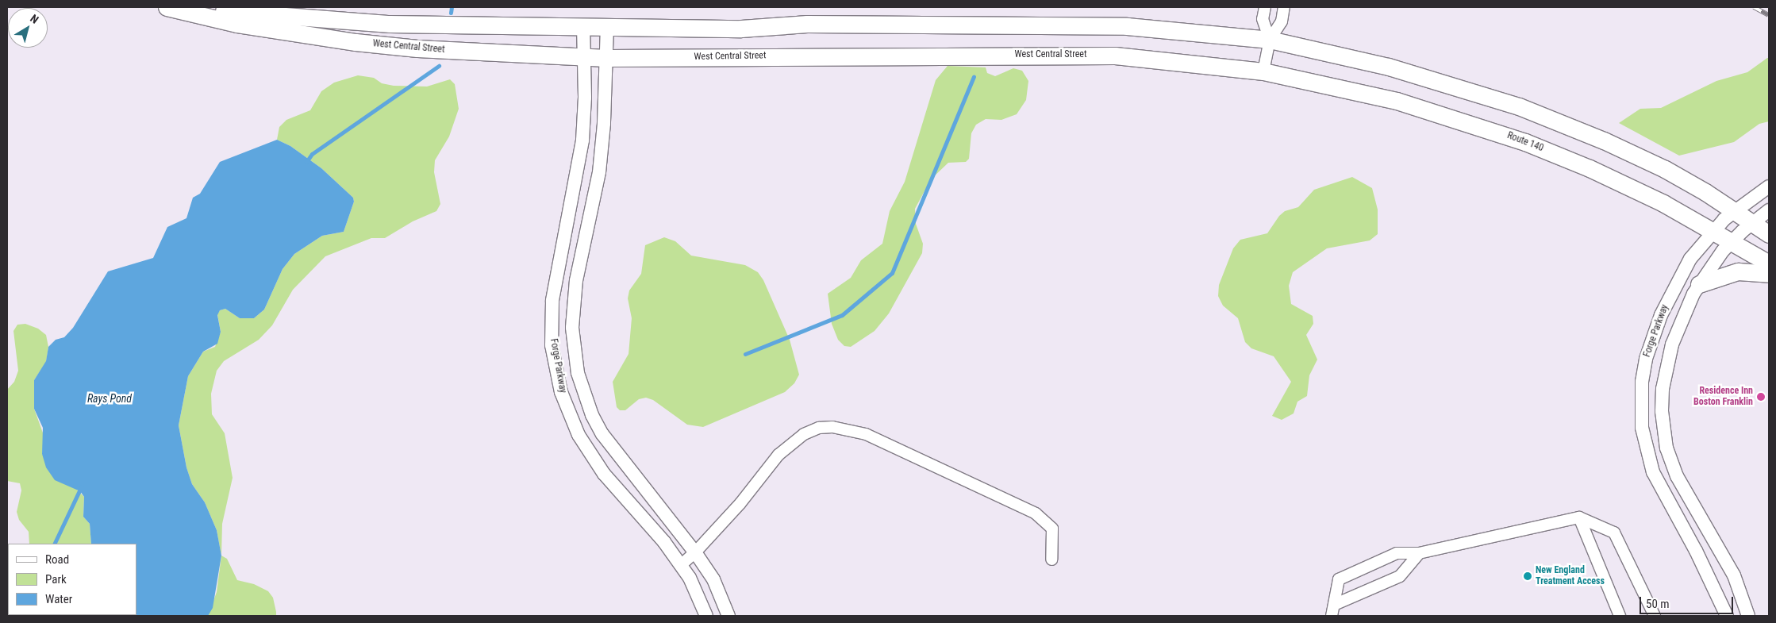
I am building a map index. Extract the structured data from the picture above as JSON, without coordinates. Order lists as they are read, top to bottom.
{
  "streets": {
    "main road": ["West Central Street", "Route 140"],
    "street": ["Forge Parkway"]
  },
  "crossings": [
    ["West Central Street", "Route 140"],
    ["West Central Street", "Forge Parkway"],
    ["Route 140", "Forge Parkway"]
  ],
  "water": ["Rays Pond"],
  "places": ["Residence Inn Boston Franklin", "New England Treatment Access"],
  "legend": ["Road", "Park", "Water"],
  "scale_bar": "50 m",
  "north": "top right"
}
